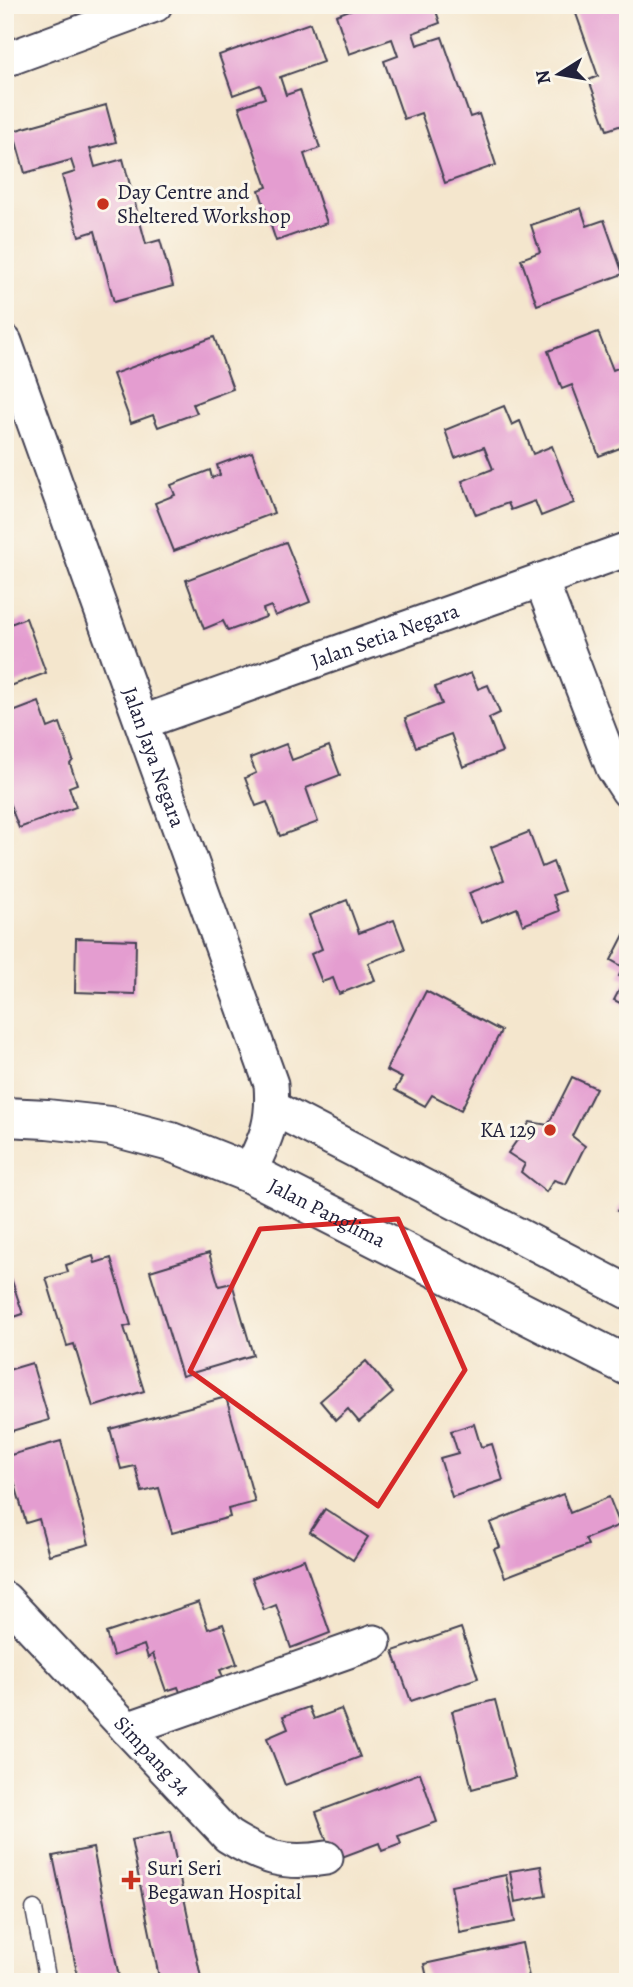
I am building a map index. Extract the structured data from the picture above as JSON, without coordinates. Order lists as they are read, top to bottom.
{
  "streets": {
    "main road": ["Jalan Panglima"],
    "street": ["Jalan Setia Negara", "Jalan Jaya Negara", "Simpang 34"]
  },
  "crossings": [
    ["Jalan Setia Negara", "Jalan Jaya Negara"],
    ["Jalan Jaya Negara", "Jalan Panglima"]
  ],
  "places": {
    "other": ["Day Centre and Sheltered Workshop", "KA 129"],
    "health": ["Suri Seri Begawan Hospital"]
  },
  "north": "left"
}
